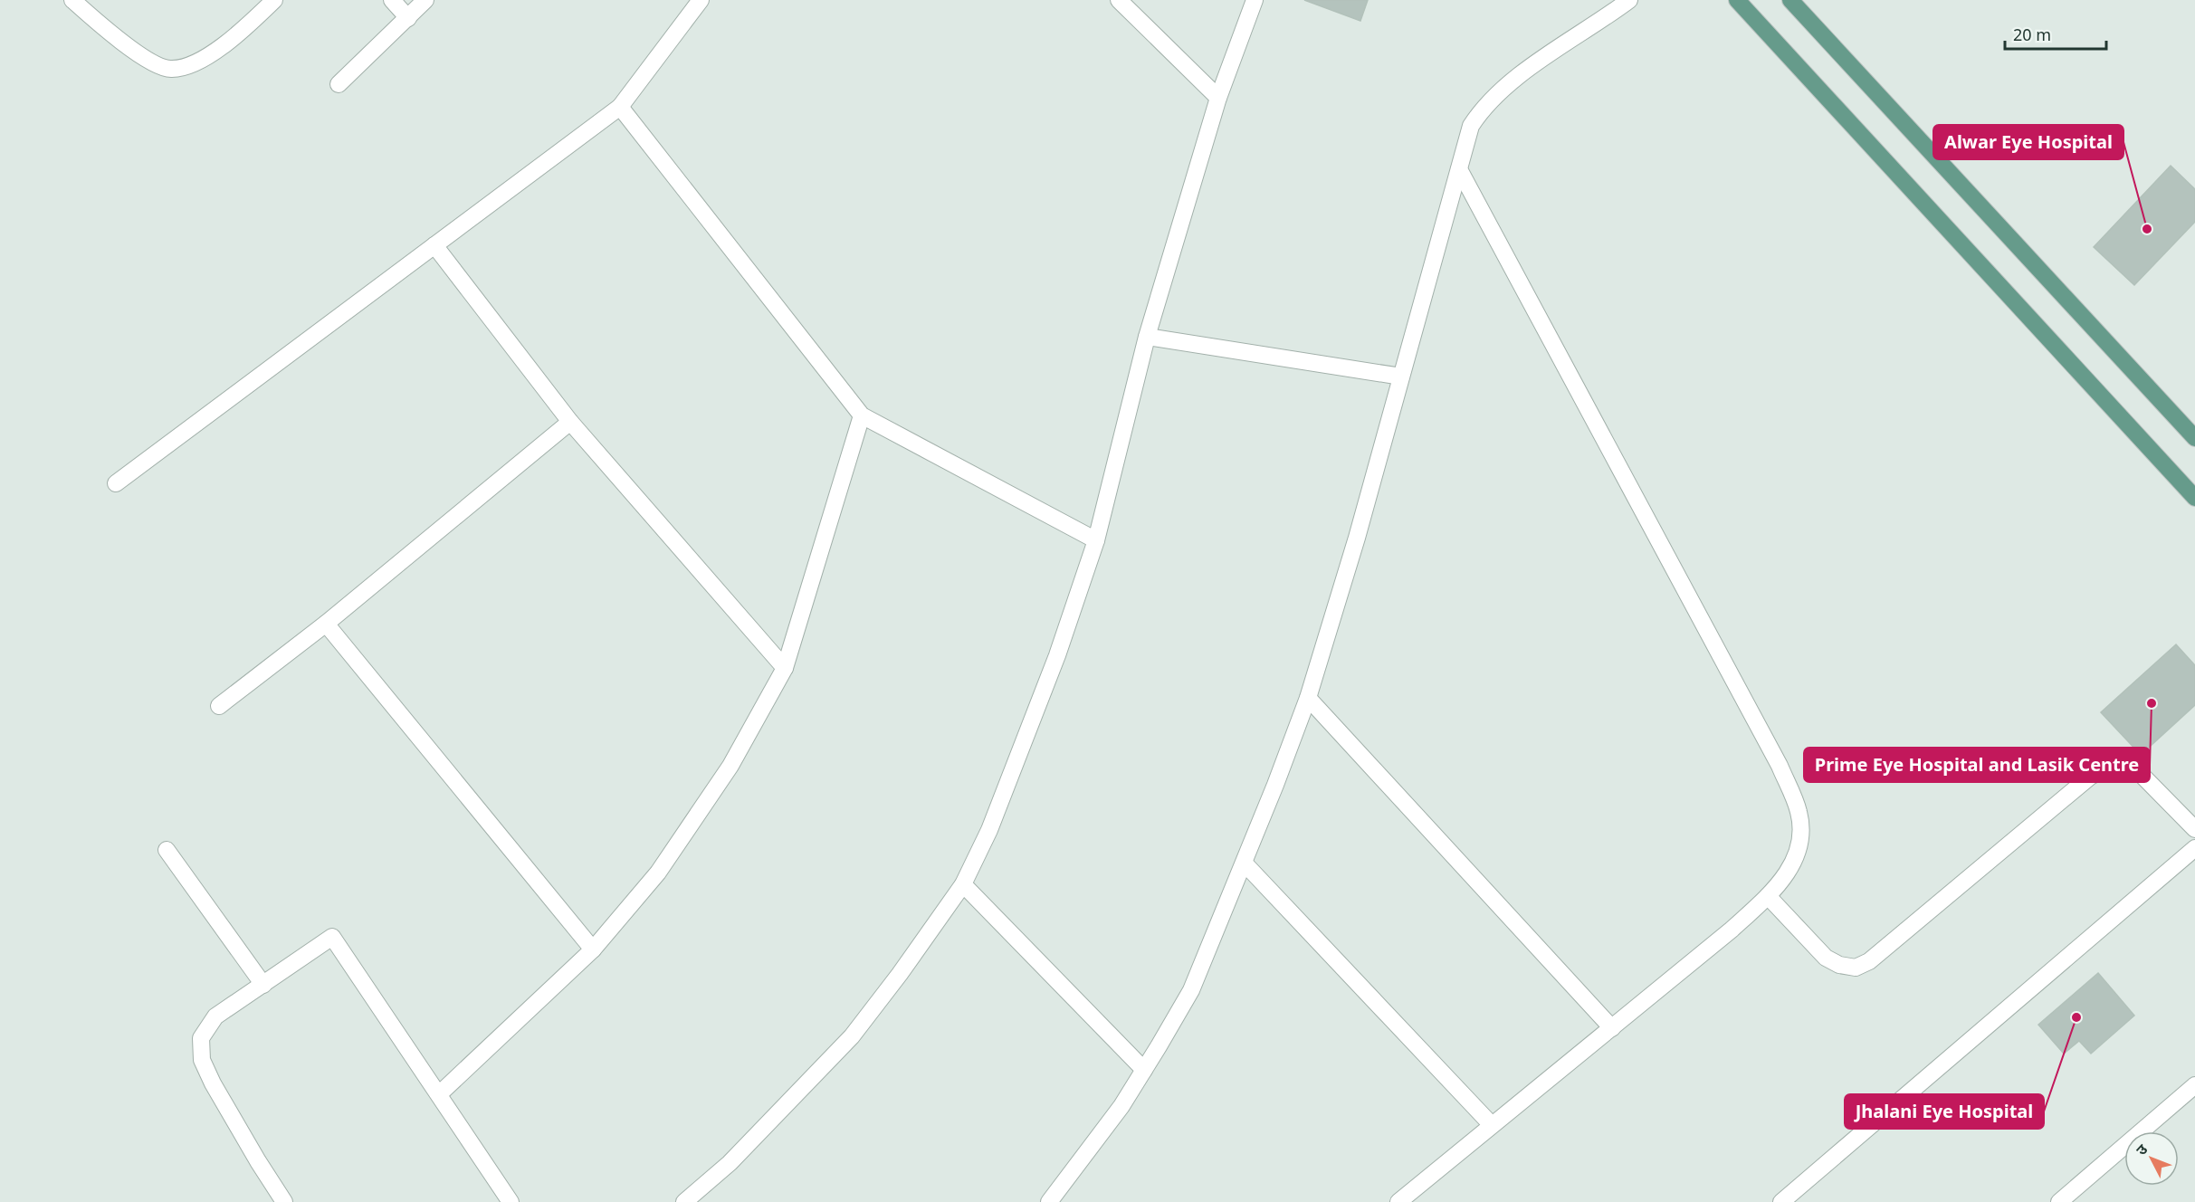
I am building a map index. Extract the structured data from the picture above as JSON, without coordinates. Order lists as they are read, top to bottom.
{
  "places": ["Alwar Eye Hospital", "Prime Eye Hospital and Lasik Centre", "Jhalani Eye Hospital"],
  "scale_bar": "20 m",
  "north": "top left"
}
